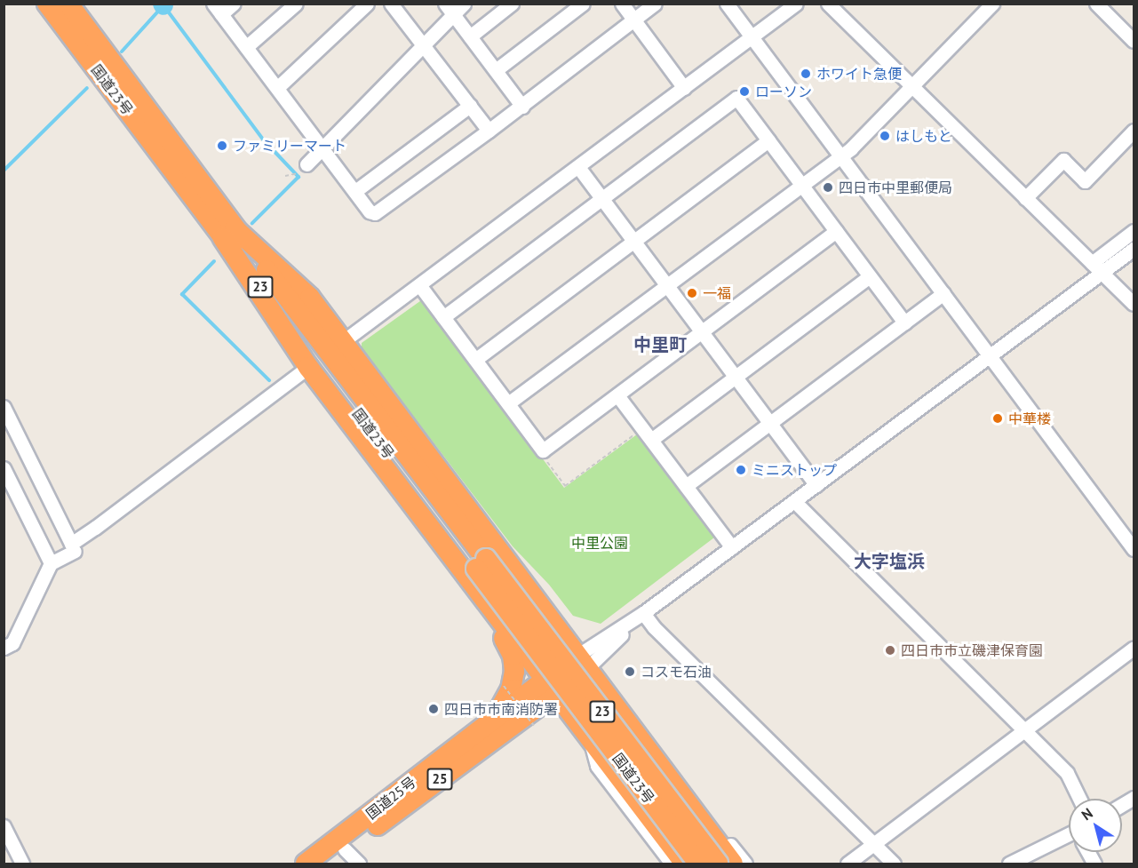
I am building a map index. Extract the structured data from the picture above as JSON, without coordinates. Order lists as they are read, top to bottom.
{
  "streets": {
    "highway": [
      "国道23号",
      "23",
      "25",
      "国道25号"
    ]
  },
  "crossings": [
    ["23", "国道25号"]
  ],
  "districts": ["中里町", "大字塩浜"],
  "parks": ["中里公園"],
  "places": [
    "ホワイト急便",
    "ローソン",
    "はしもと",
    "ファミリーマート",
    "四日市中里郵便局",
    "一福",
    "中華楼",
    "ミニストップ",
    "四日市市立磯津保育園",
    "コスモ石油",
    "四日市市南消防署"
  ],
  "north": "top left"
}
